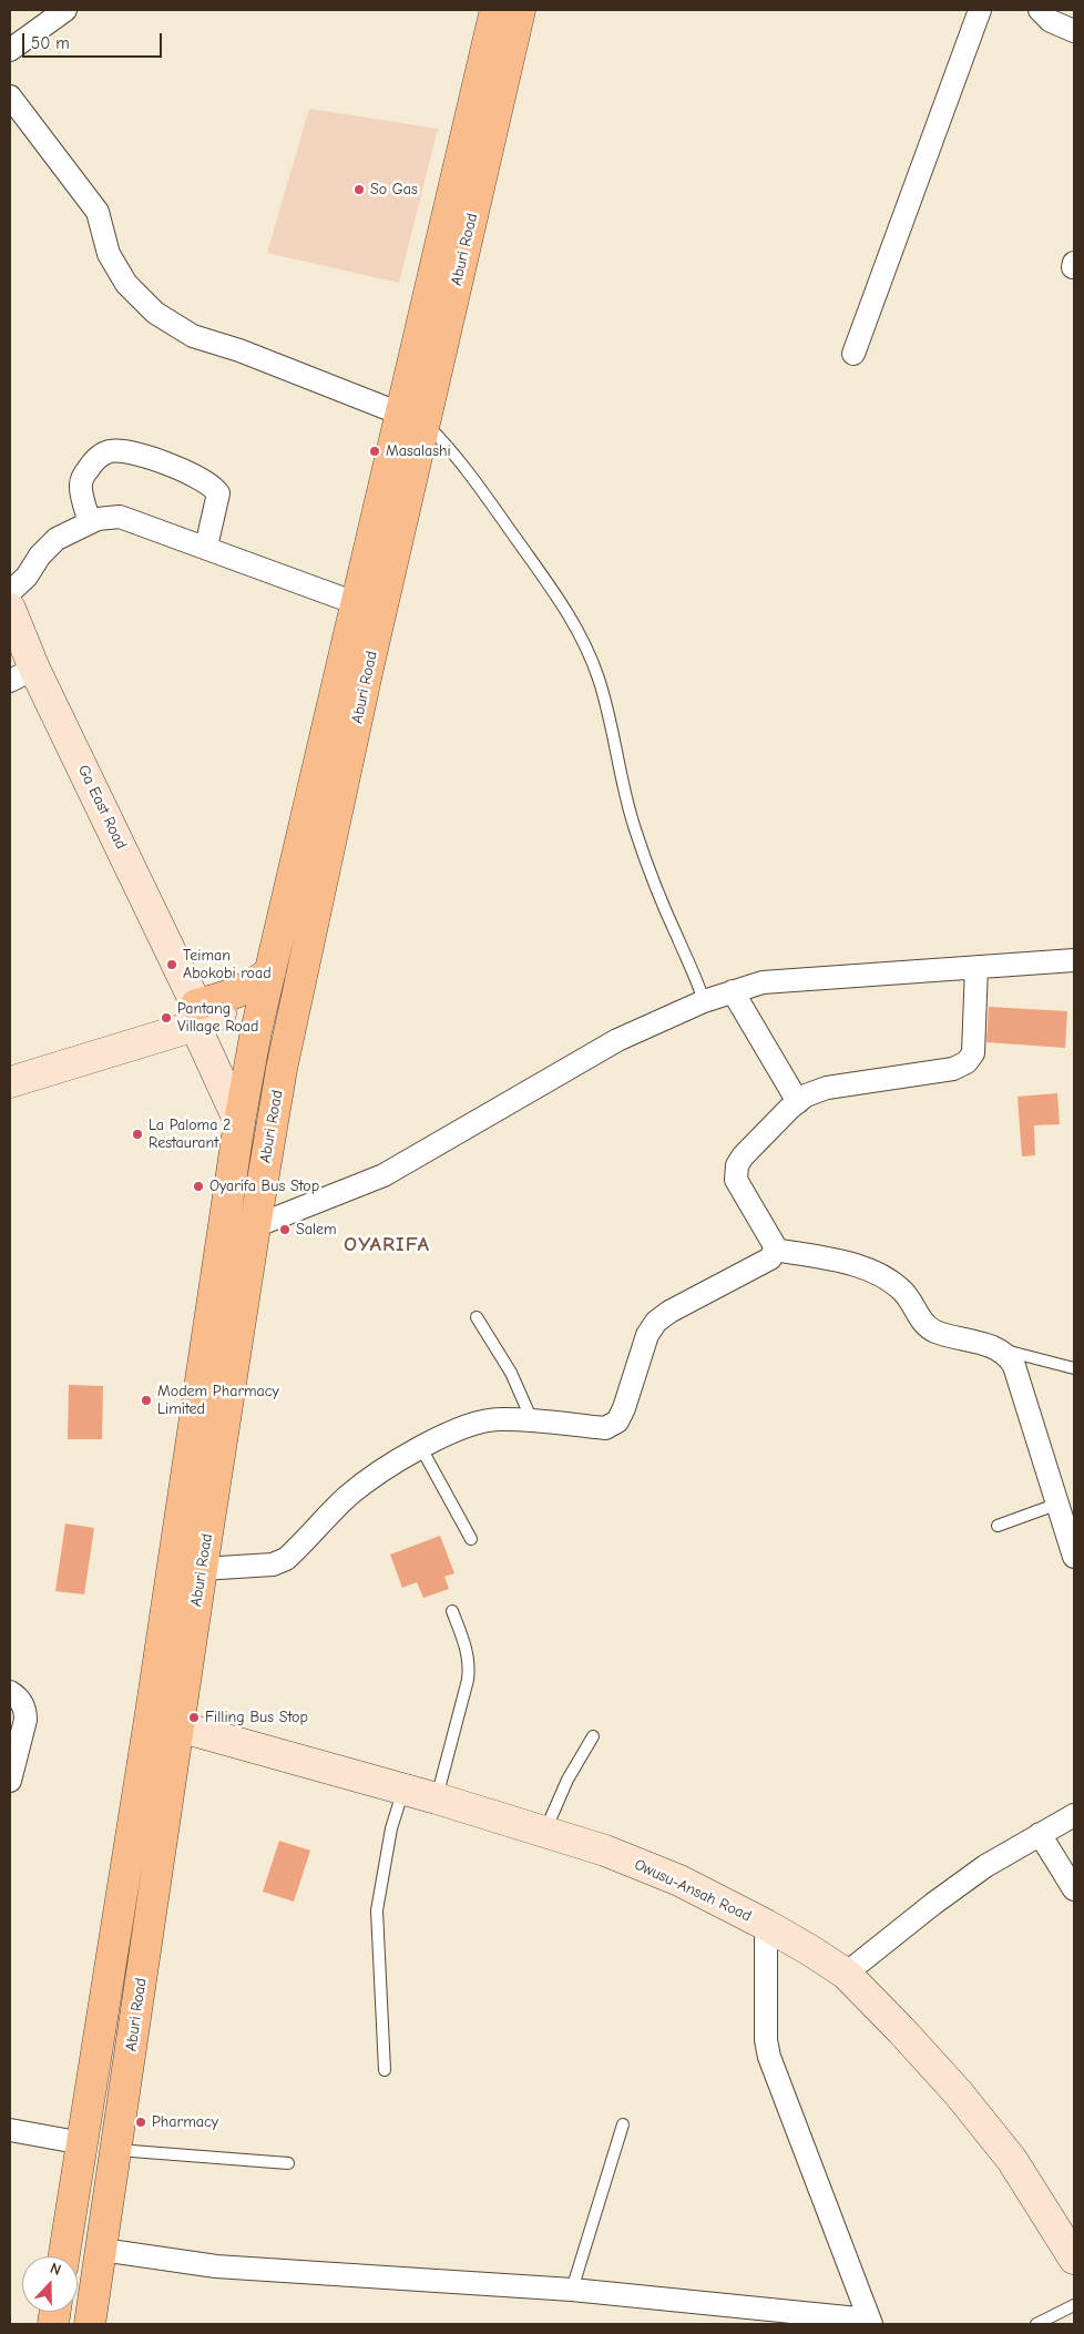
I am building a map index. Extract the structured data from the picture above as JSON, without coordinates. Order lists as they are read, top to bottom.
{
  "streets": {
    "highway": ["Aburi Road"],
    "street": ["Ga East Road", "Owusu-Ansah Road"]
  },
  "crossings": [
    ["Aburi Road", "Ga East Road"],
    ["Aburi Road", "Owusu-Ansah Road"]
  ],
  "districts": ["OYARIFA"],
  "places": [
    "So Gas",
    "Masalashi",
    "Teiman Abokobi road",
    "Pantang Village Road",
    "La Paloma 2 Restaurant",
    "Oyarifa Bus Stop",
    "Salem",
    "Modem Pharmacy Limited",
    "Filling Bus Stop",
    "Pharmacy"
  ],
  "scale_bar": "50 m",
  "north": "top"
}
